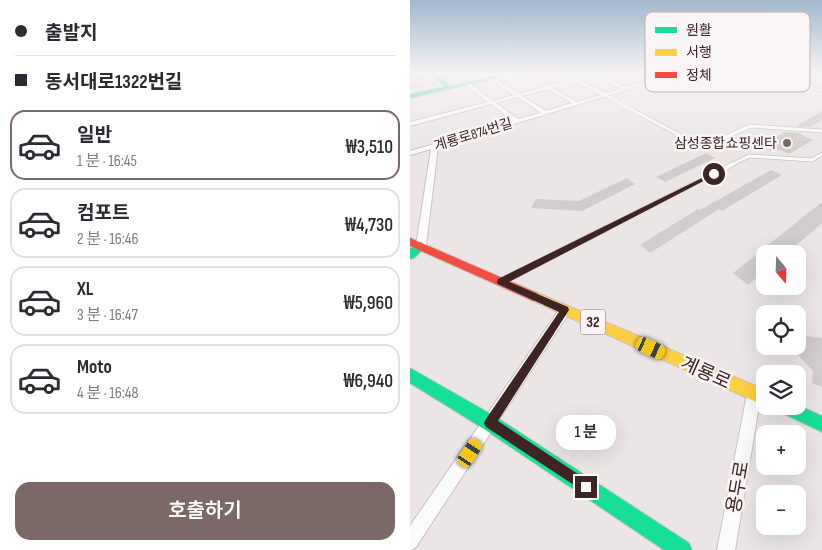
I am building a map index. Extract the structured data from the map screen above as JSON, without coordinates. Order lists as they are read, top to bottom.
{
  "streets": {
    "main road": ["32", "계룡로"],
    "street": ["계룡로874번길", "용두로"]
  },
  "places": ["삼성종합쇼핑센타"],
  "legend": ["원활", "서행", "정체"],
  "north": "bottom",
  "page": {
    "banner": ["출발지", "동서대로1322번길"],
    "list": [
      {
        "name": "일반",
        "note": "1 분 · 16:45",
        "value": "₩3,510"
      },
      {
        "name": "컴포트",
        "note": "2 분 · 16:46",
        "value": "₩4,730"
      },
      {
        "name": "XL",
        "note": "3 분 · 16:47",
        "value": "₩5,960"
      },
      {
        "name": "Moto",
        "note": "4 분 · 16:48",
        "value": "₩6,940"
      }
    ],
    "map_buttons": ["+", "−"],
    "bubble": "1 분",
    "buttons": "호출하기"
  }
}
